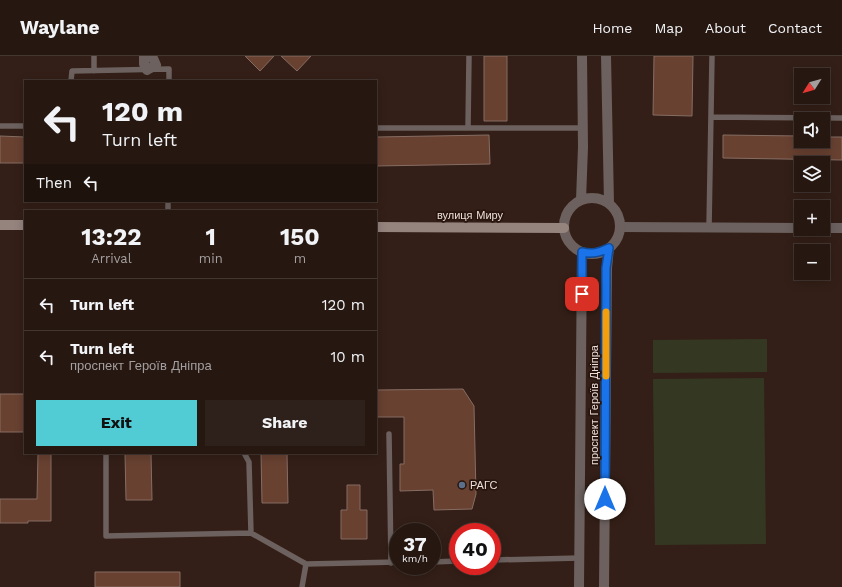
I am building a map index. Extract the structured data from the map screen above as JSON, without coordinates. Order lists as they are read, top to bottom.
{
  "streets": {
    "main road": ["вулиця Миру"],
    "street": ["проспект Героїв Дніпра"]
  },
  "crossings": [
    ["вулиця Миру", "проспект Героїв Дніпра"]
  ],
  "places": ["РАГС"],
  "north": "bottom left",
  "page": {
    "header": "Waylane",
    "nav": [
      "Home",
      "Map",
      "About",
      "Contact"
    ],
    "map_buttons": ["+", "−"],
    "turn": ["120 m", "Turn left"],
    "then": "Then",
    "eta": [
      "13:22",
      "Arrival",
      "1",
      "min",
      "150",
      "m"
    ],
    "list": [
      {
        "name": "Turn left",
        "value": "120 m"
      },
      {
        "name": "Turn left",
        "note": "проспект Героїв Дніпра",
        "value": "10 m"
      }
    ],
    "buttons": ["Exit", "Share"],
    "speed": "37 km/h",
    "limit": "40"
  }
}
